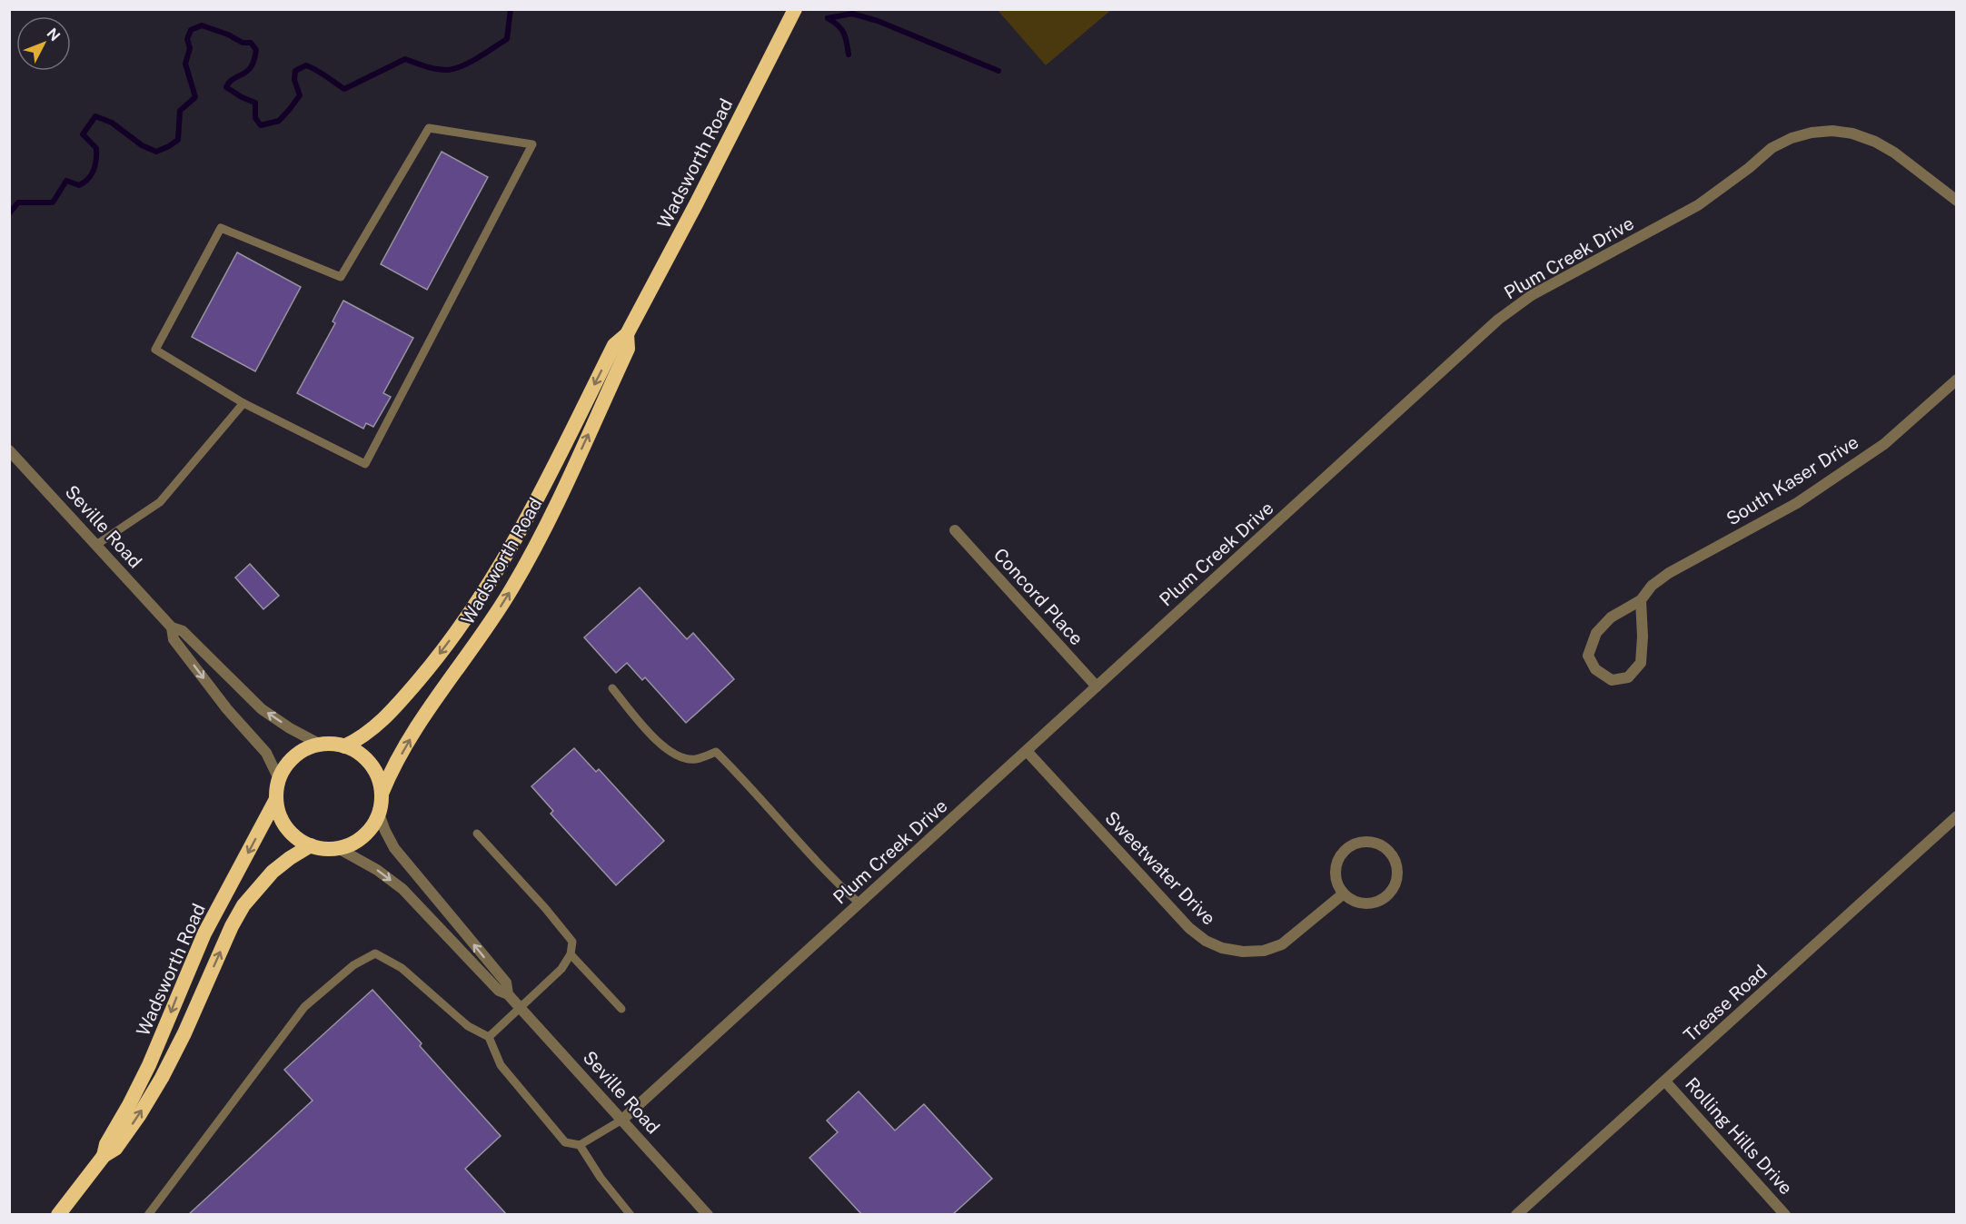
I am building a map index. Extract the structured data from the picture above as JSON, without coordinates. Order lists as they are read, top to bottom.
{
  "streets": {
    "highway": ["Wadsworth Road"],
    "street": [
      "Plum Creek Drive",
      "South Kaser Drive",
      "Seville Road",
      "Concord Place",
      "Sweetwater Drive",
      "Trease Road",
      "Rolling Hills Drive"
    ]
  },
  "crossings": [
    ["Wadsworth Road", "Seville Road"],
    ["Plum Creek Drive", "Seville Road"],
    ["Plum Creek Drive", "Concord Place"],
    ["Plum Creek Drive", "Sweetwater Drive"],
    ["Trease Road", "Rolling Hills Drive"]
  ],
  "north": "top right"
}
